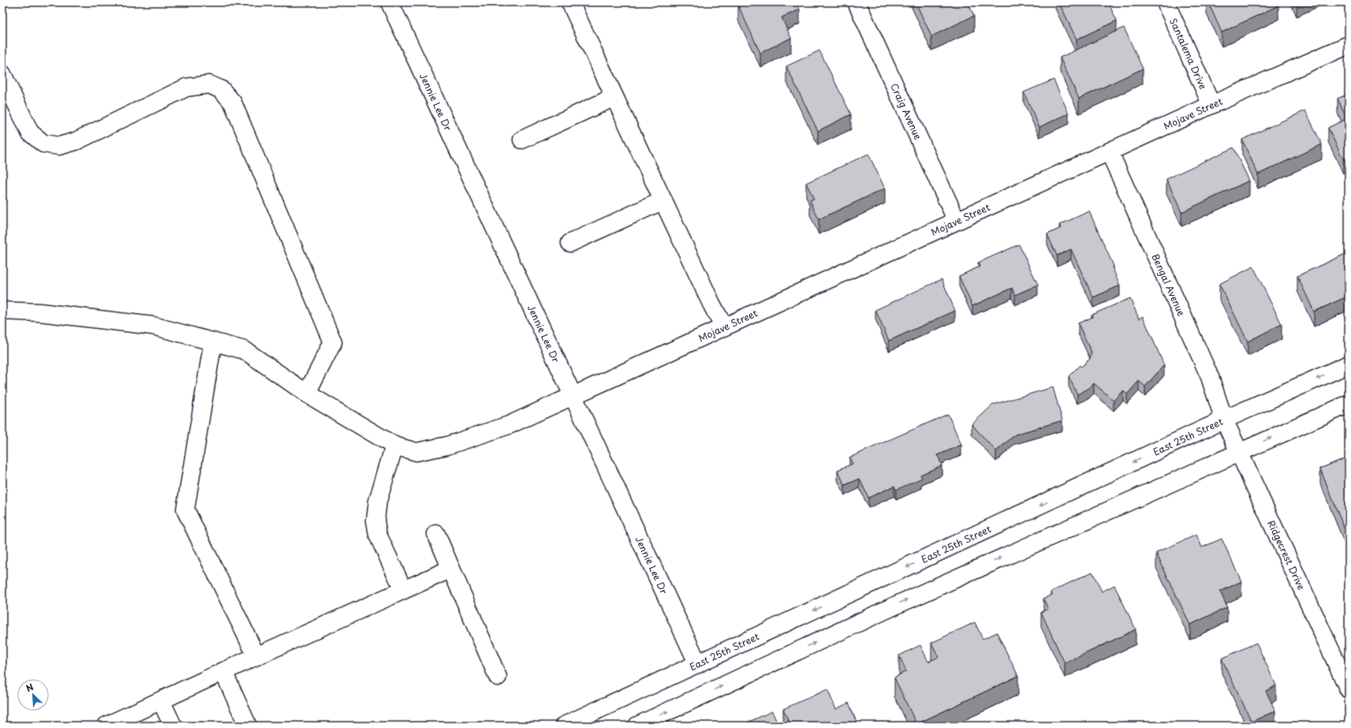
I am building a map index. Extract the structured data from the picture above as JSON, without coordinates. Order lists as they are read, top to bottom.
{
  "streets": {
    "street": [
      "Santalema Drive",
      "Jennie Lee Dr",
      "Craig Avenue",
      "Mojave Street",
      "Bengal Avenue",
      "East 25th Street",
      "Ridgecrest Drive"
    ]
  },
  "crossings": [
    ["Santalema Drive", "Mojave Street"],
    ["Jennie Lee Dr", "Mojave Street"],
    ["Jennie Lee Dr", "East 25th Street"],
    ["Craig Avenue", "Mojave Street"],
    ["Mojave Street", "Bengal Avenue"],
    ["Bengal Avenue", "East 25th Street"],
    ["Bengal Avenue", "Ridgecrest Drive"],
    ["East 25th Street", "Ridgecrest Drive"]
  ],
  "north": "top left"
}
